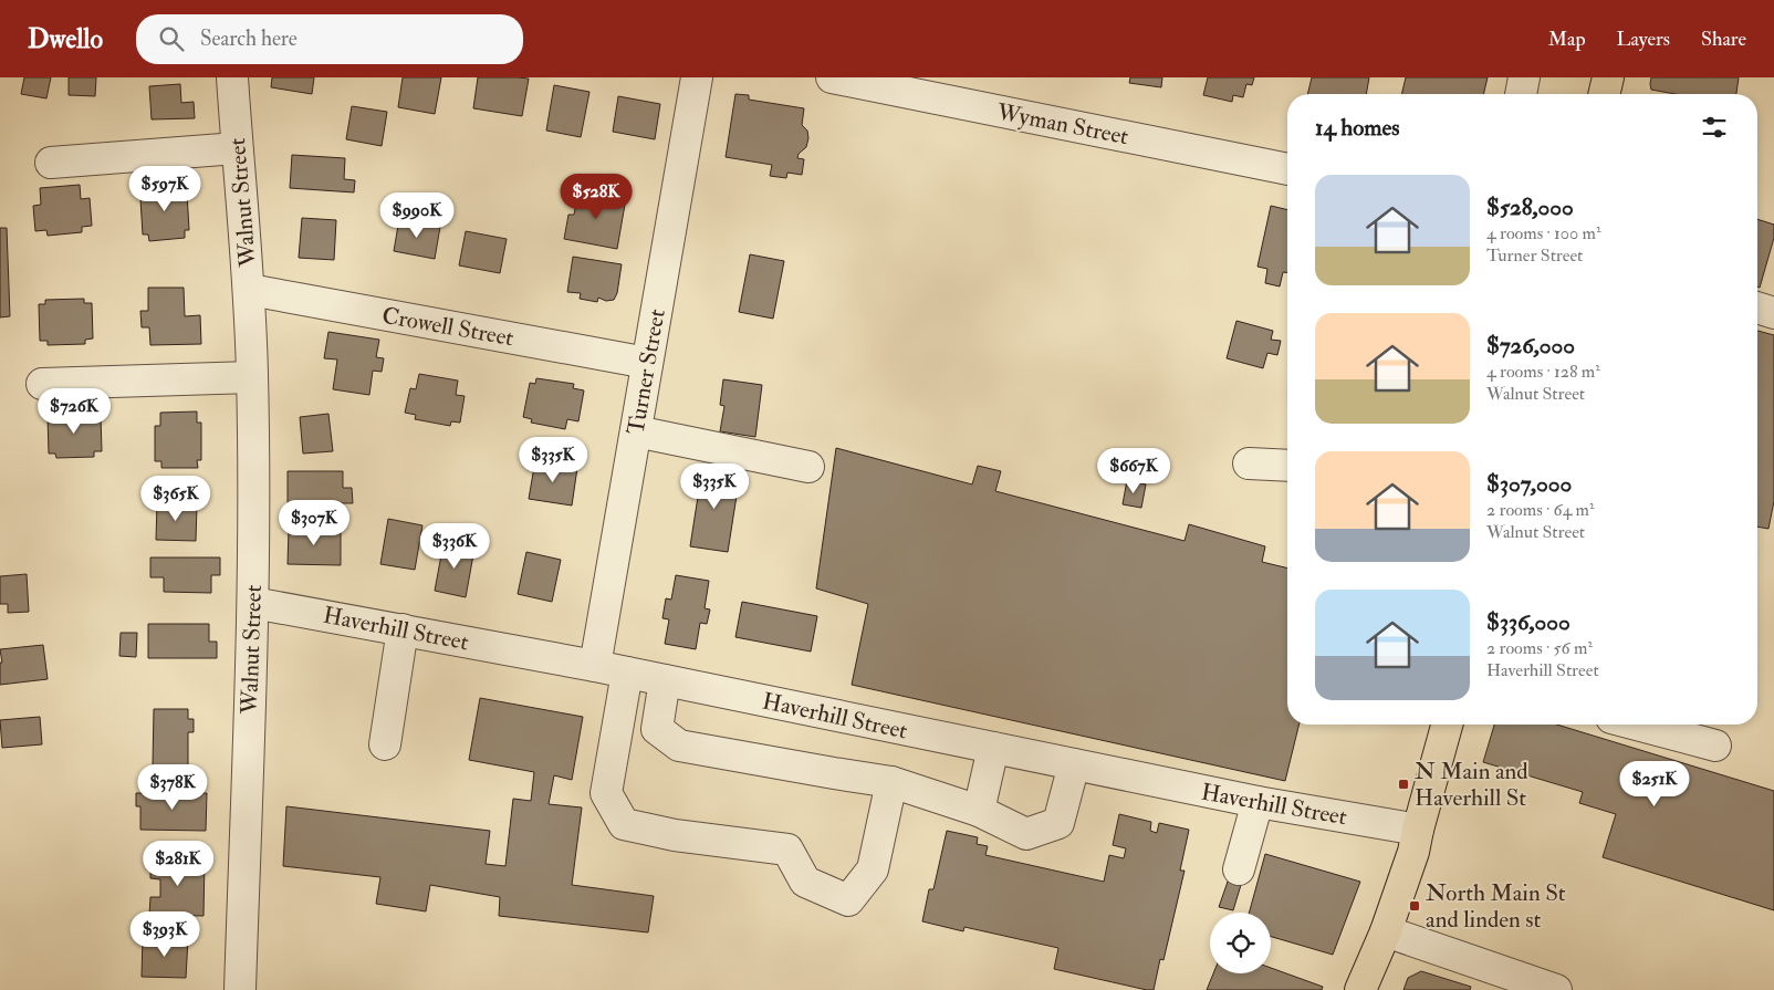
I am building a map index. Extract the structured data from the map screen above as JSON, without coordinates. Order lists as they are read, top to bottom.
{
  "streets": {
    "street": [
      "Wyman Street",
      "Walnut Street",
      "Crowell Street",
      "Turner Street",
      "Haverhill Street"
    ]
  },
  "crossings": [
    ["Walnut Street", "Crowell Street"],
    ["Walnut Street", "Haverhill Street"],
    ["Crowell Street", "Turner Street"],
    ["Turner Street", "Haverhill Street"]
  ],
  "places": {
    "transit": ["N Main and Haverhill St", "North Main St and linden st"]
  },
  "page": {
    "header": "Dwello",
    "search": "Search here",
    "nav": ["Map", "Layers", "Share"],
    "heading": "14 homes",
    "list": [
      {
        "name": "$528,000",
        "note": "4 rooms · 100 m² · Turner Street"
      },
      {
        "name": "$726,000",
        "note": "4 rooms · 128 m² · Walnut Street"
      },
      {
        "name": "$307,000",
        "note": "2 rooms · 64 m² · Walnut Street"
      },
      {
        "name": "$336,000",
        "note": "2 rooms · 56 m² · Haverhill Street"
      }
    ],
    "price": [
      "$597K",
      "$528K",
      "$990K",
      "$726K",
      "$335K",
      "$667K",
      "$335K",
      "$365K",
      "$307K",
      "$336K",
      "$251K",
      "$378K",
      "$281K",
      "$393K"
    ]
  }
}
